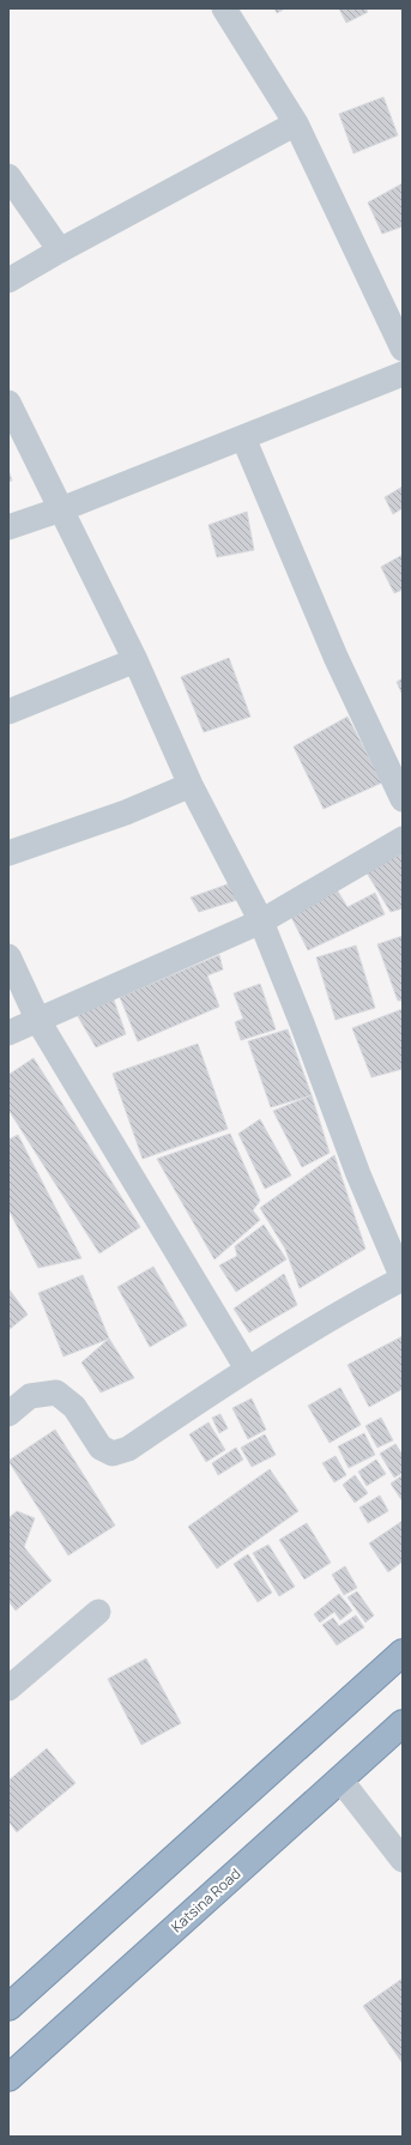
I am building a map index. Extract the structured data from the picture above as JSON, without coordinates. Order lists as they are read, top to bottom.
{
  "streets": {
    "highway": ["Katsina Road"]
  }
}
